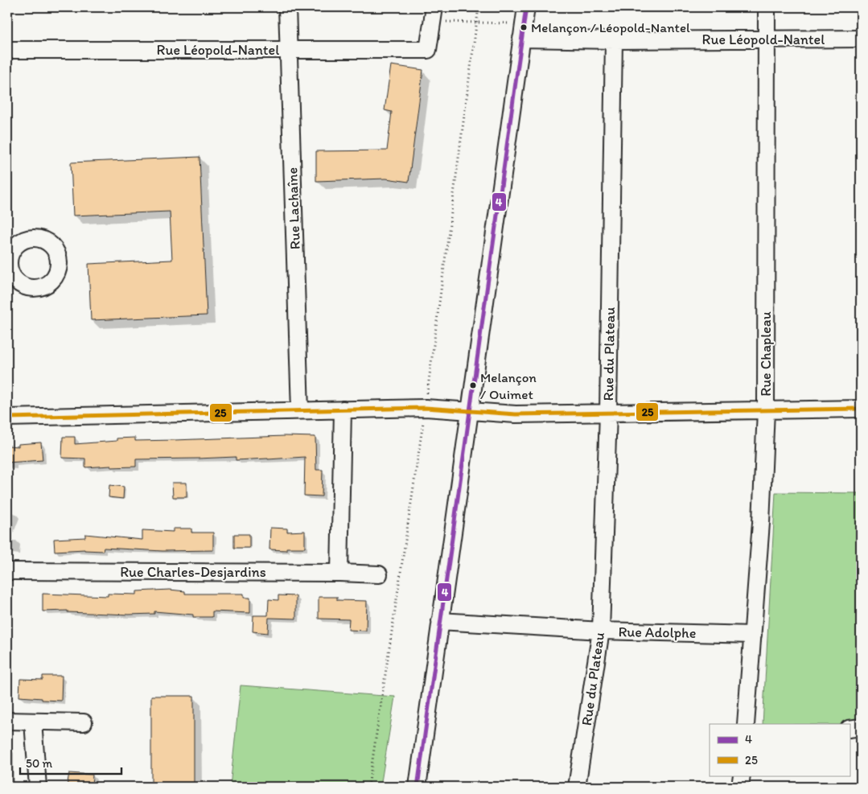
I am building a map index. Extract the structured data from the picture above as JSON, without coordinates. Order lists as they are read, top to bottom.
{
  "streets": {
    "street": [
      "Rue Léopold-Nantel",
      "Rue Lachaîne",
      "Rue du Plateau",
      "Rue Chapleau",
      "Rue Charles-Desjardins",
      "Rue Adolphe"
    ]
  },
  "crossings": [
    ["Rue Léopold-Nantel", "Rue Lachaîne"],
    ["Rue Léopold-Nantel", "Rue du Plateau"],
    ["Rue Léopold-Nantel", "Rue Chapleau"],
    ["Rue du Plateau", "Rue Adolphe"],
    ["Rue Chapleau", "Rue Adolphe"]
  ],
  "places": ["Melançon / Léopold-Nantel", "Melançon / Ouimet"],
  "lines": ["transit line 4", "transit line 25"],
  "legend": ["4", "25"],
  "scale_bar": "50 m"
}
